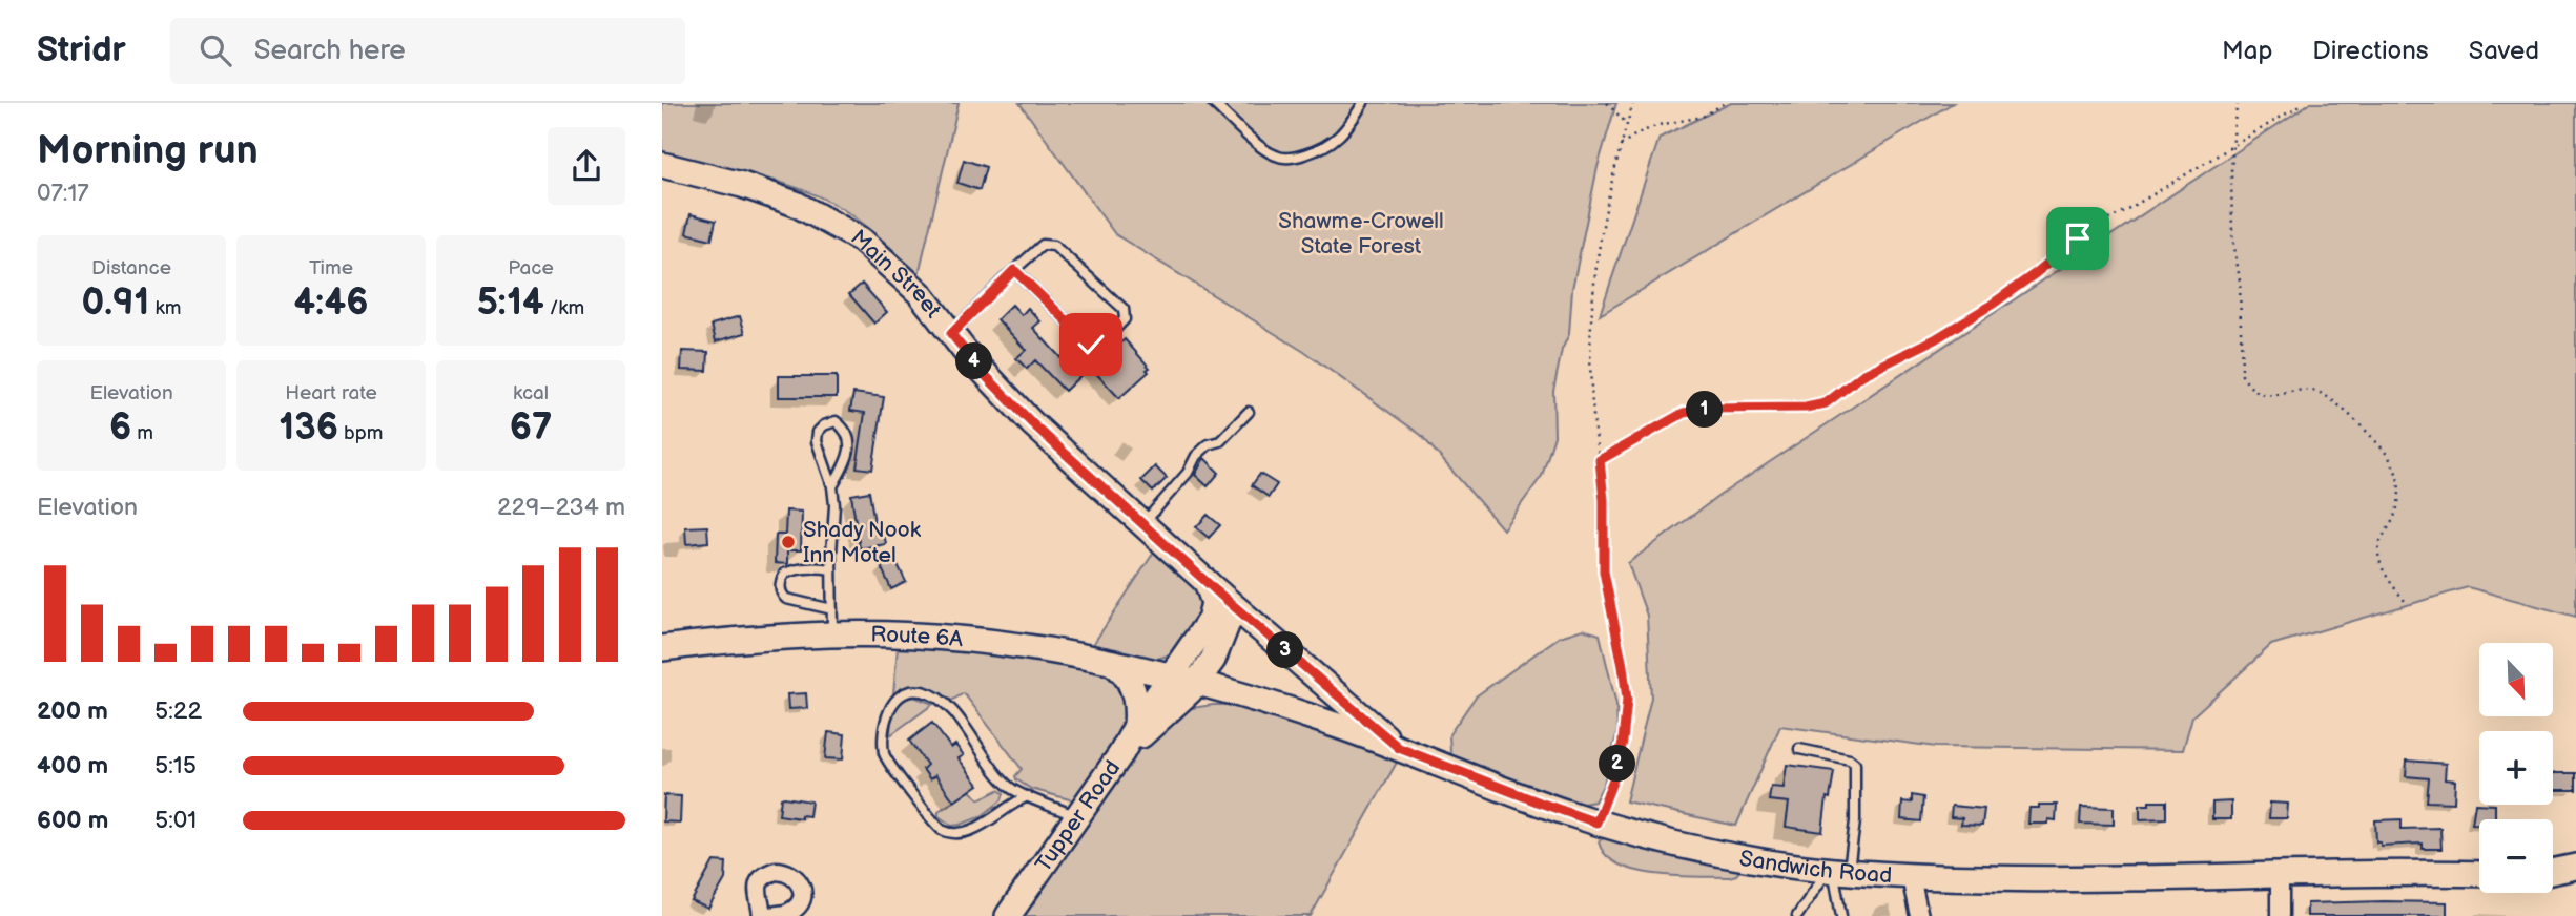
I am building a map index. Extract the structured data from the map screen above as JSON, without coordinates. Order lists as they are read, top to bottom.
{
  "streets": {
    "main road": [
      "Main Street",
      "Route 6A",
      "Tupper Road",
      "Sandwich Road"
    ]
  },
  "crossings": [
    ["Main Street", "Sandwich Road"],
    ["Route 6A", "Tupper Road"],
    ["Route 6A", "Sandwich Road"],
    ["Tupper Road", "Sandwich Road"]
  ],
  "parks": ["Shawme-Crowell State Forest"],
  "places": ["Shady Nook Inn Motel"],
  "north": "bottom right",
  "page": {
    "header": "Stridr",
    "search": "Search here",
    "nav": ["Map", "Directions", "Saved"],
    "heading": ["Morning run", "07:17"],
    "stats": [
      ["Distance", "0.91 km"],
      ["Time", "4:46"],
      ["Pace", "5:14 /km"],
      ["Elevation", "6 m"],
      ["Heart rate", "136 bpm"],
      ["kcal", "67"]
    ],
    "pins": [
      "4",
      "1",
      "3",
      "2"
    ],
    "chart": ["Elevation", "229–234 m"],
    "map_buttons": ["+", "−"],
    "list": [
      {
        "name": "200 m",
        "note": "5:22"
      },
      {
        "name": "400 m",
        "note": "5:15"
      },
      {
        "name": "600 m",
        "note": "5:01"
      }
    ]
  }
}
